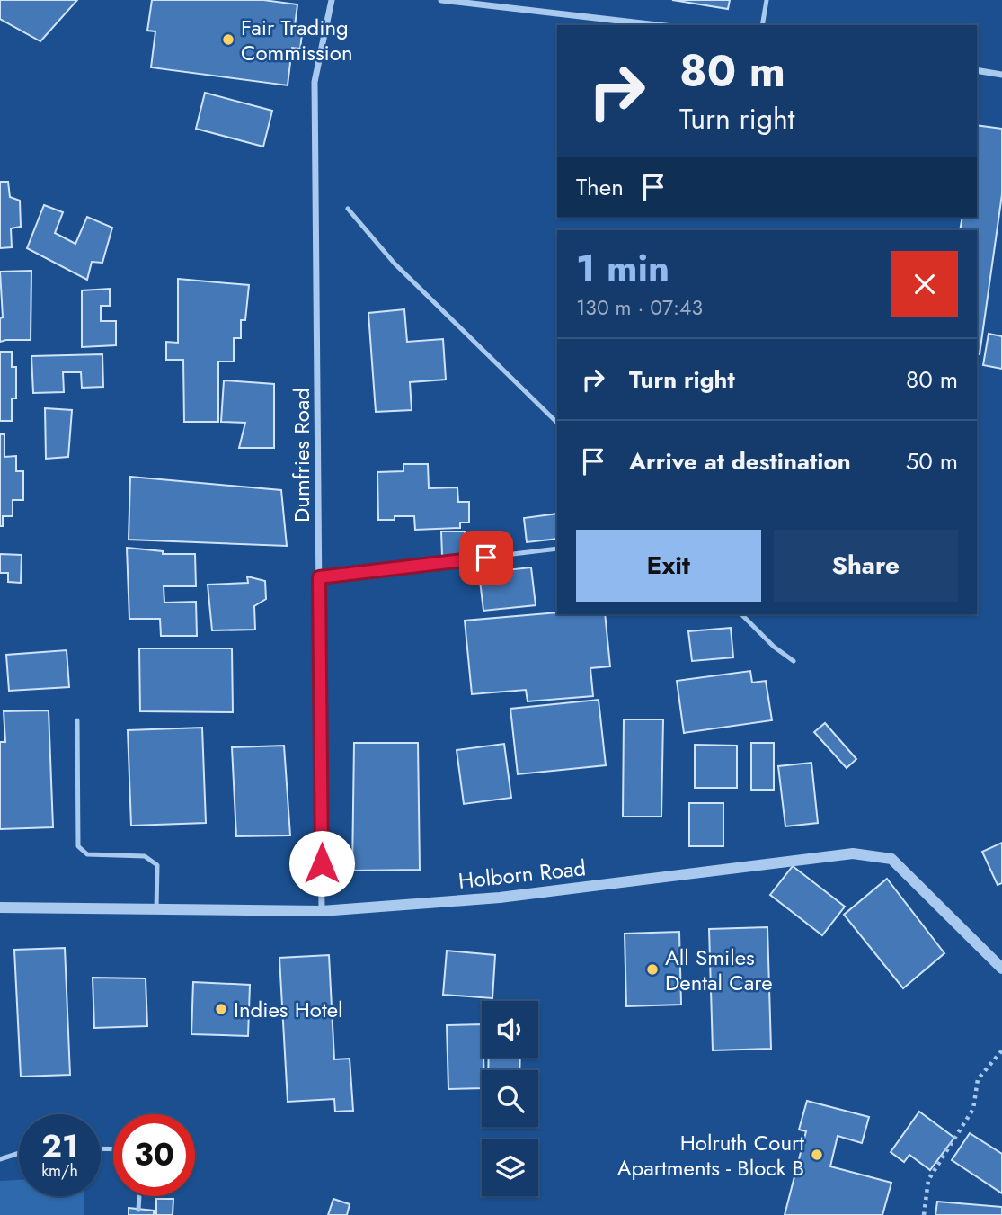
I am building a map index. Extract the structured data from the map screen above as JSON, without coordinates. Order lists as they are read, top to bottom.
{
  "streets": {
    "street": ["Dumfries Road", "Holborn Road"]
  },
  "crossings": [
    ["Dumfries Road", "Holborn Road"]
  ],
  "places": [
    "Fair Trading Commission",
    "All Smiles Dental Care",
    "Indies Hotel",
    "Holruth Court Apartments - Block B"
  ],
  "page": {
    "turn": ["80 m", "Turn right"],
    "then": "Then",
    "heading": ["1 min", "130 m · 07:43"],
    "list": [
      {
        "name": "Turn right",
        "value": "80 m"
      },
      {
        "name": "Arrive at destination",
        "value": "50 m"
      }
    ],
    "buttons": ["Exit", "Share"],
    "speed": "21 km/h",
    "limit": "30"
  }
}
